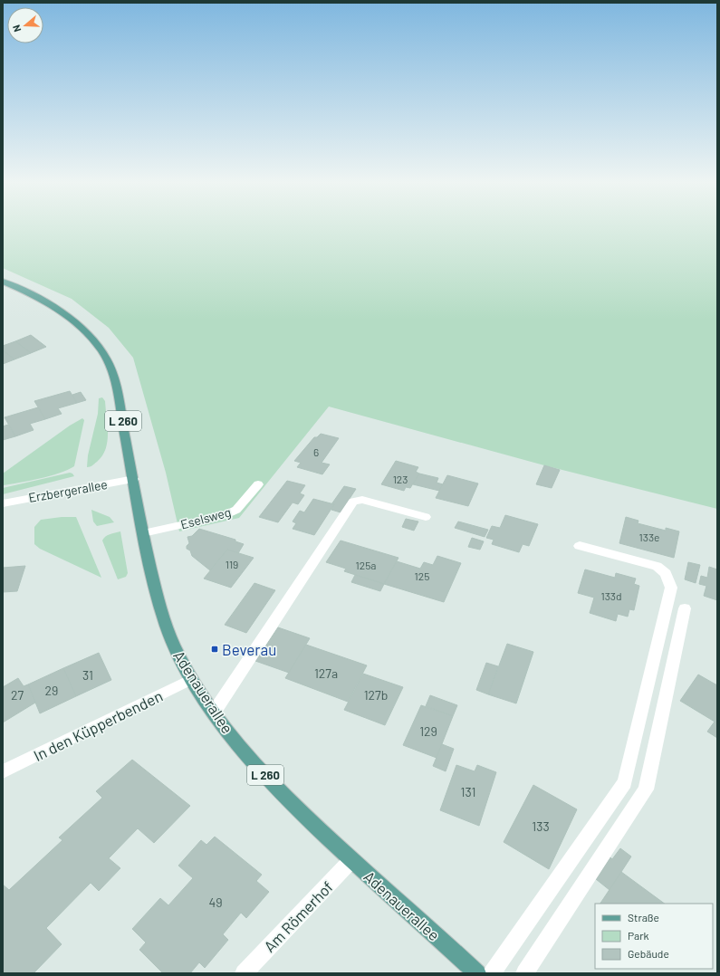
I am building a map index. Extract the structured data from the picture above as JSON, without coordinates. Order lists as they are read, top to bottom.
{
  "streets": {
    "main road": ["L 260", "Adenauerallee"],
    "street": [
      "Erzbergerallee",
      "Eselsweg",
      "In den Küpperbenden",
      "Am Römerhof"
    ]
  },
  "crossings": [
    ["Erzbergerallee", "Adenauerallee"],
    ["Eselsweg", "Adenauerallee"],
    ["Adenauerallee", "In den Küpperbenden"],
    ["Adenauerallee", "Am Römerhof"]
  ],
  "places": {
    "transit": ["Beverau"]
  },
  "house_numbers": [
    "6",
    "123",
    "133e",
    "119",
    "125a",
    "125",
    "133d",
    "127a",
    "31",
    "29",
    "27",
    "127b",
    "129",
    "131",
    "133",
    "49"
  ],
  "legend": ["Straße", "Park", "Gebäude"],
  "north": "left"
}
